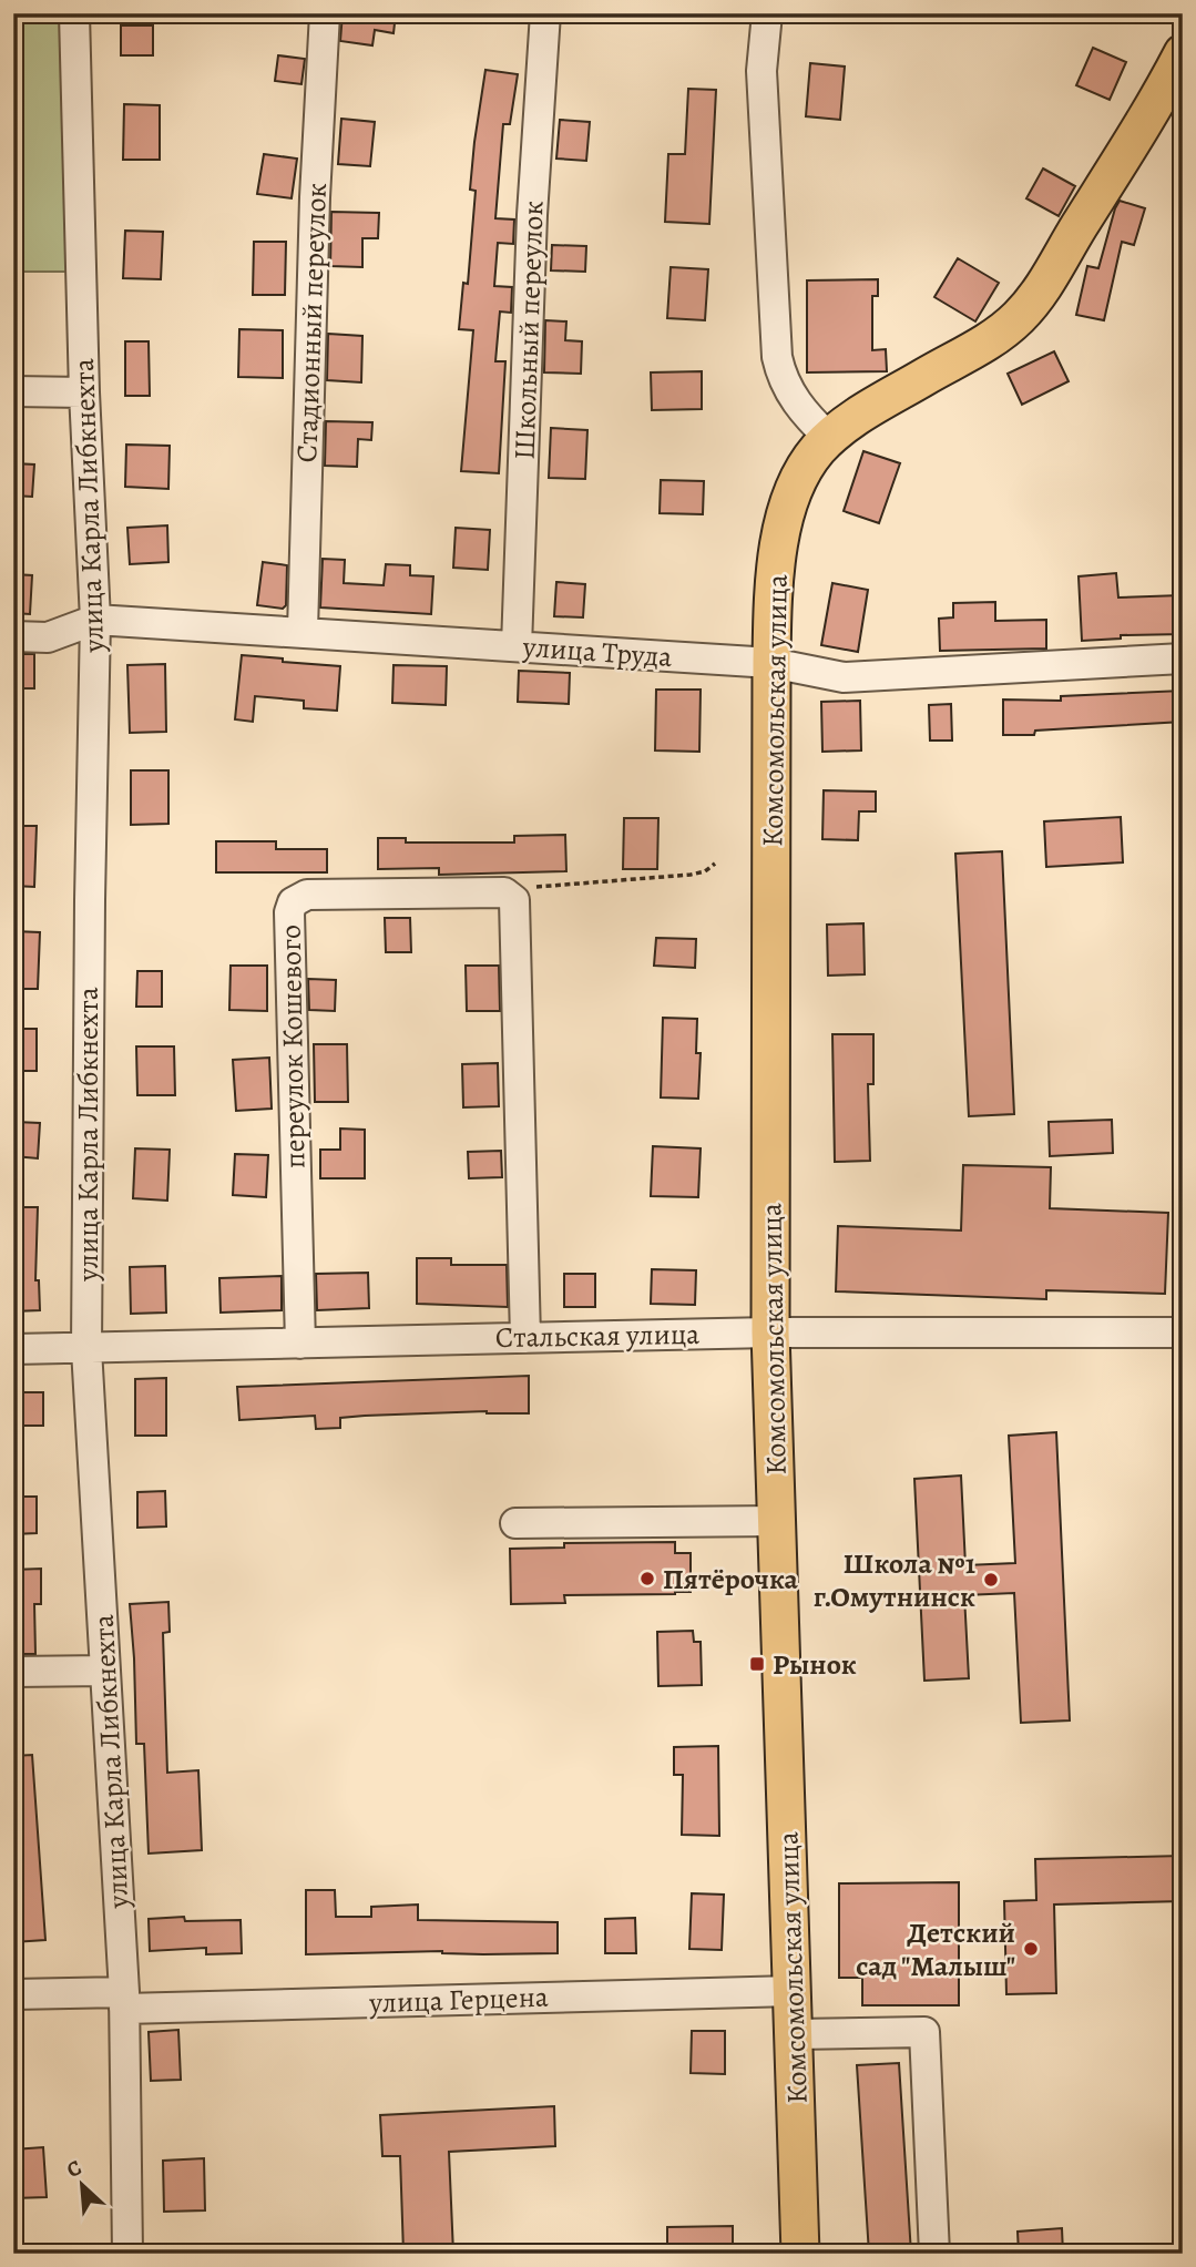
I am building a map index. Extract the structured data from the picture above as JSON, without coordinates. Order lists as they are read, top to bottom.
{
  "streets": {
    "main road": ["Комсомольская улица"],
    "street": [
      "Стадионный переулок",
      "Школьный переулок",
      "улица Карла Либкнехта",
      "улица Труда",
      "переулок Кошевого",
      "Стальская улица",
      "улица Герцена"
    ]
  },
  "crossings": [
    ["Стадионный переулок", "улица Труда"],
    ["Школьный переулок", "улица Труда"],
    ["улица Карла Либкнехта", "улица Труда"],
    ["улица Карла Либкнехта", "Стальская улица"],
    ["улица Карла Либкнехта", "улица Герцена"],
    ["улица Труда", "Комсомольская улица"],
    ["Комсомольская улица", "Стальская улица"],
    ["Комсомольская улица", "улица Герцена"],
    ["переулок Кошевого", "Стальская улица"]
  ],
  "places": {
    "other": ["Пятёрочка", "Школа №1 г.Омутнинск", "Детский сад \"Малыш\""],
    "transit": ["Рынок"]
  },
  "north": "top left"
}
